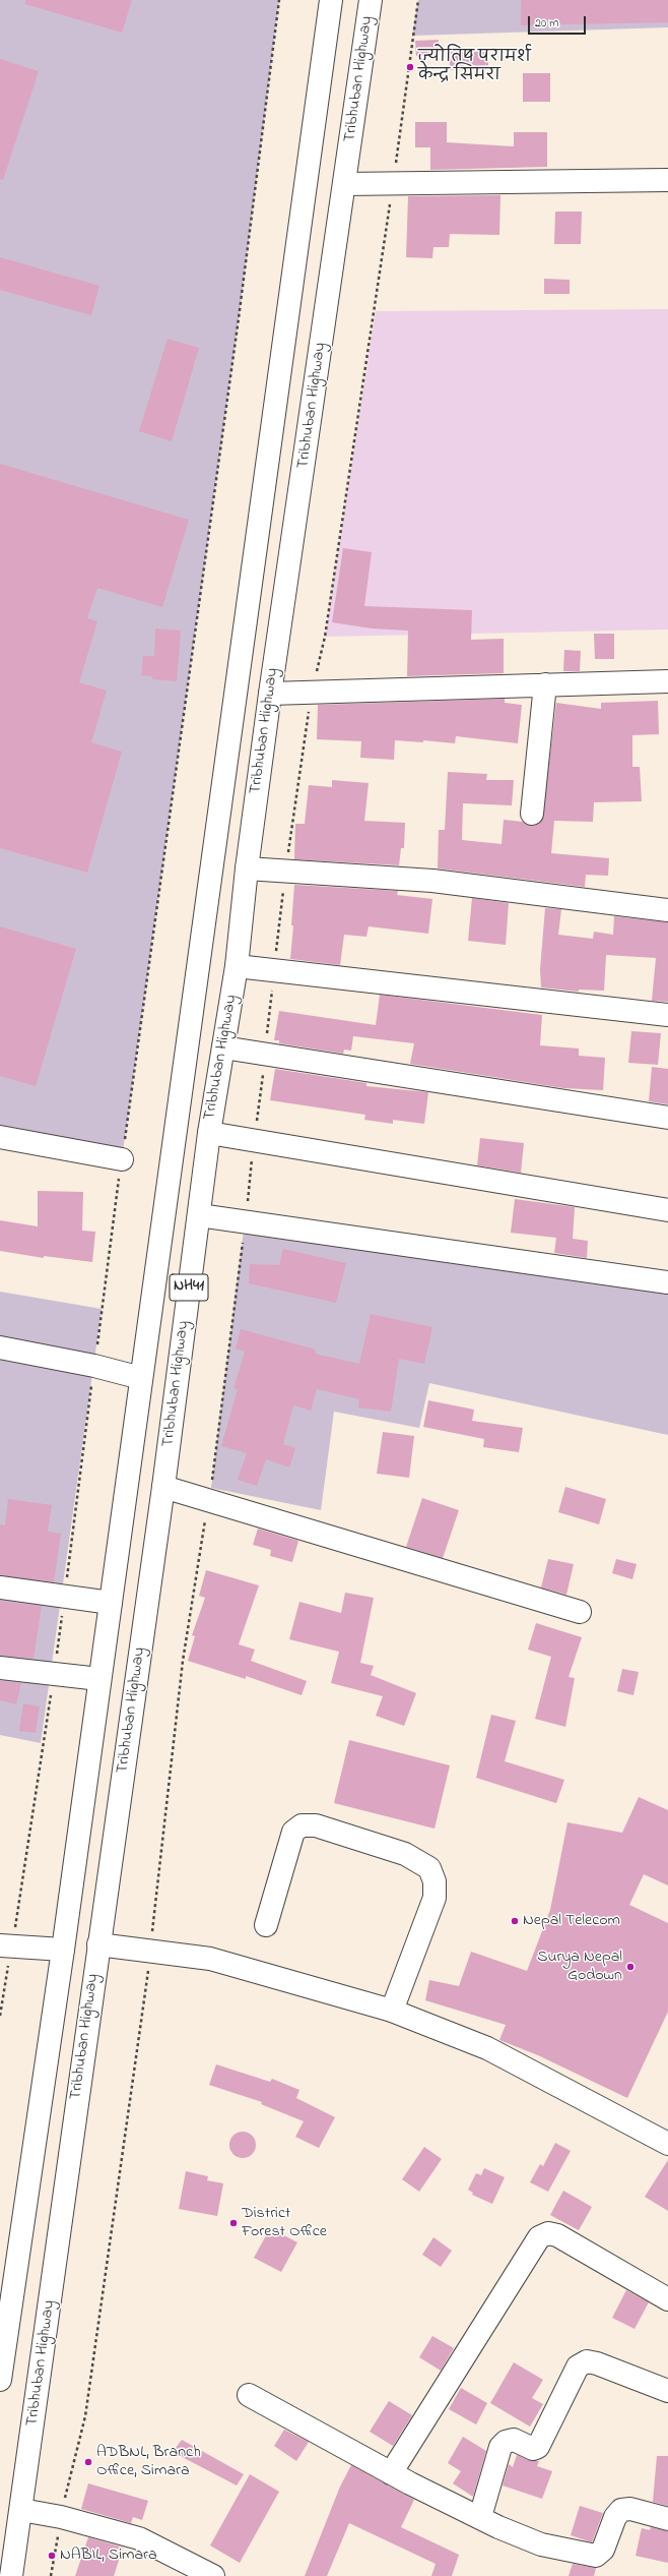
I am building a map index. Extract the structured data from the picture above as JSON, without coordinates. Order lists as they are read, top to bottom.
{
  "streets": {
    "main road": ["Tribhuban Highway", "NH41"]
  },
  "places": [
    "ज्योतिष परामर्श केन्द्र सिमरा",
    "Nepal Telecom",
    "Surya Nepal Godown",
    "District Forest Office",
    "ADBNL, Branch Office, Simara",
    "NABIL, Simara"
  ],
  "scale_bar": "20 m"
}
